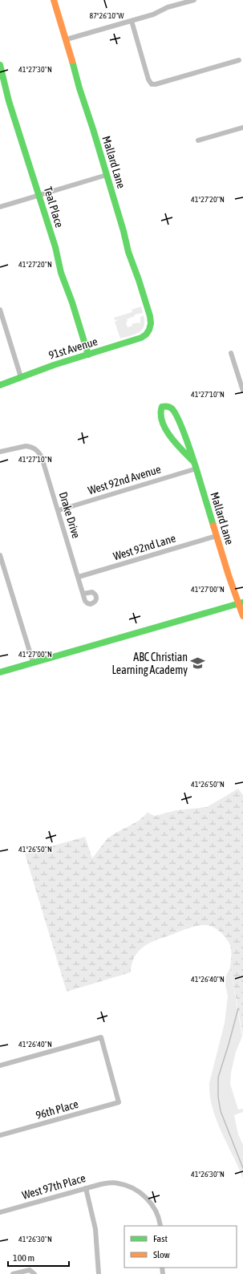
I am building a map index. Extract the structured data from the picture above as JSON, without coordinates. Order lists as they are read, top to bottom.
{
  "streets": {
    "street": [
      "Mallard Lane",
      "Teal Place",
      "91st Avenue",
      "West 92nd Avenue",
      "Drake Drive",
      "West 92nd Lane",
      "96th Place",
      "West 97th Place"
    ]
  },
  "crossings": [
    ["Mallard Lane", "91st Avenue"],
    ["Mallard Lane", "West 92nd Avenue"],
    ["Mallard Lane", "West 92nd Lane"],
    ["Teal Place", "91st Avenue"],
    ["West 92nd Avenue", "Drake Drive"],
    ["Drake Drive", "West 92nd Lane"]
  ],
  "places": {
    "school or university": ["ABC Christian Learning Academy"]
  },
  "legend": ["Fast", "Slow"],
  "scale_bar": "100 m",
  "coordinates": [
    "87°26'10\"W",
    "41°27'30\"N",
    "41°27'20\"N",
    "41°27'10\"N",
    "41°27'00\"N",
    "41°26'50\"N",
    "41°26'40\"N",
    "41°26'30\"N"
  ]
}
